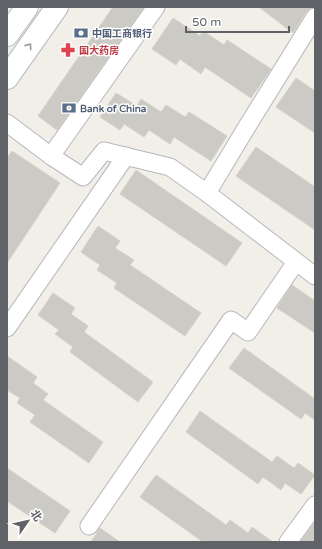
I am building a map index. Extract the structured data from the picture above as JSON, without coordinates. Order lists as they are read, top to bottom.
{
  "places": {
    "bank": ["中国工商银行", "Bank of China"],
    "pharmacy": ["国大药房"]
  },
  "scale_bar": "50 m",
  "north": "top right"
}
